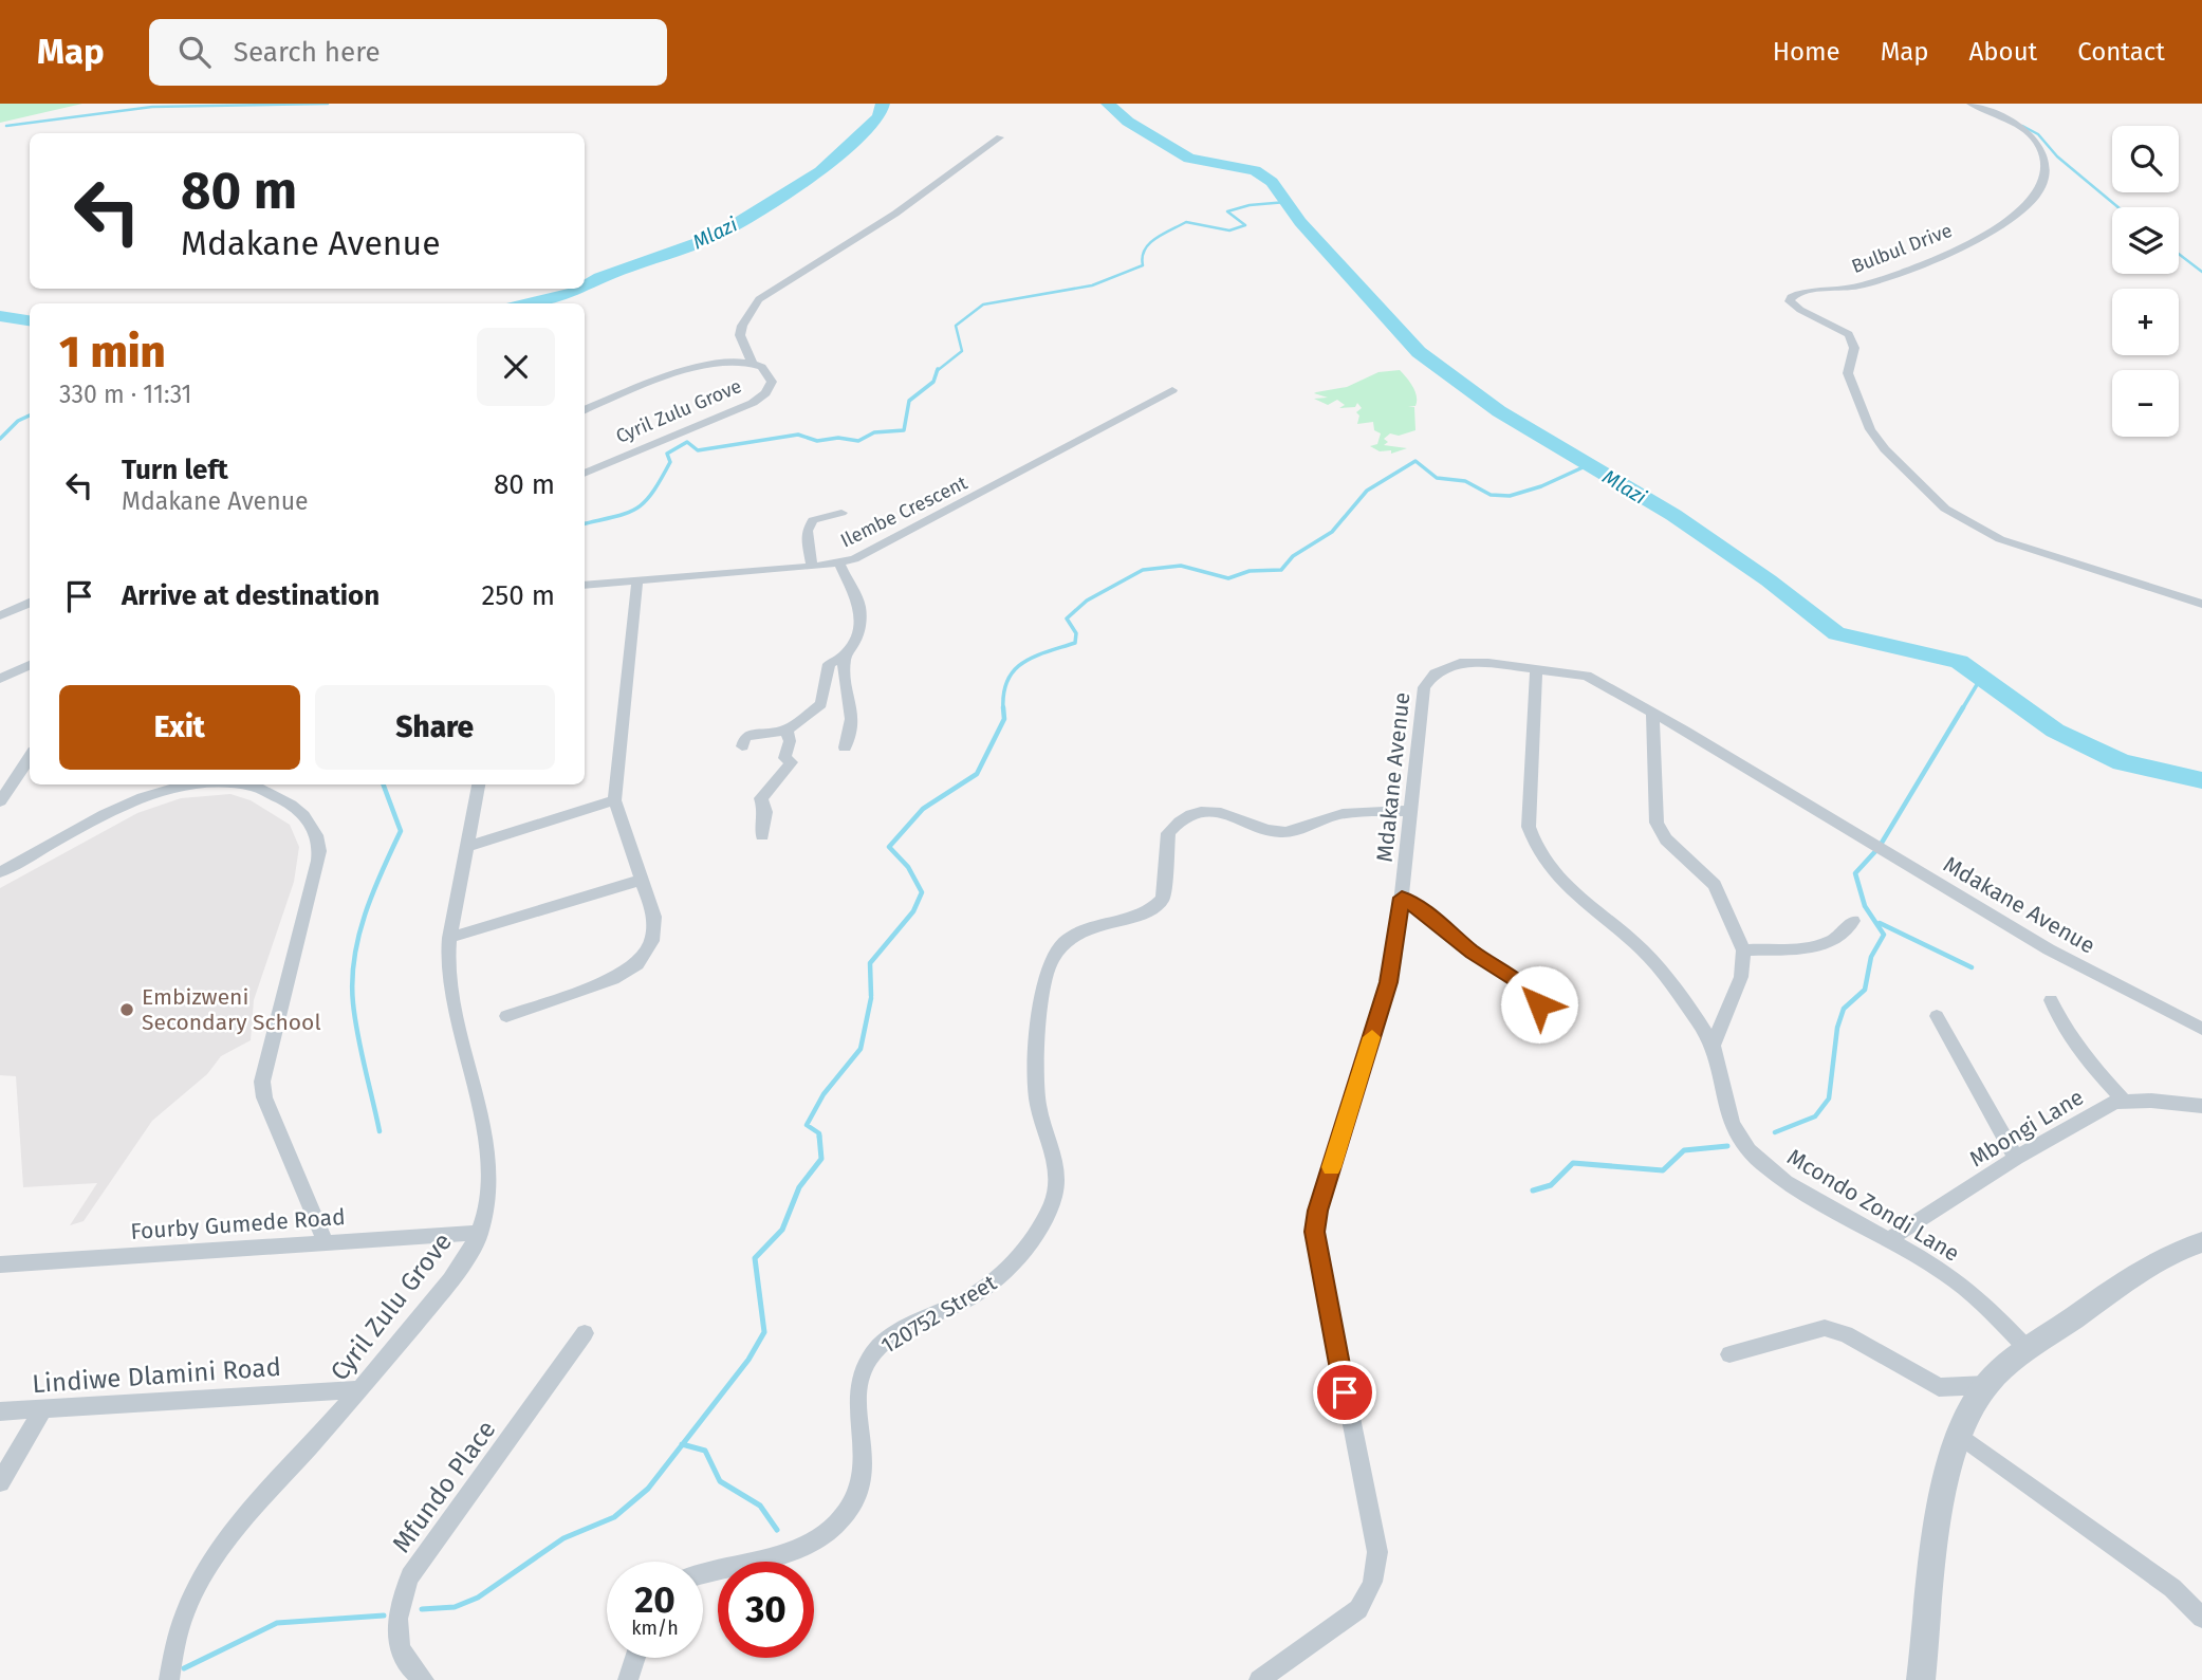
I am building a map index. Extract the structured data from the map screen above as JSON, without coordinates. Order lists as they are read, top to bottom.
{
  "streets": {
    "street": [
      "Bulbul Drive",
      "Cyril Zulu Grove",
      "Ilembe Crescent",
      "Mdakane Avenue",
      "Mbongi Lane",
      "Mcondo Zondi Lane",
      "Fourby Gumede Road",
      "120752 Street",
      "Lindiwe Dlamini Road",
      "Mfundo Place"
    ]
  },
  "crossings": [
    ["Cyril Zulu Grove", "Fourby Gumede Road"],
    ["Cyril Zulu Grove", "Lindiwe Dlamini Road"],
    ["Mdakane Avenue", "Mcondo Zondi Lane"],
    ["Mdakane Avenue", "120752 Street"],
    ["Mbongi Lane", "Mcondo Zondi Lane"]
  ],
  "water": ["Mlazi"],
  "places": ["Embizweni Secondary School"],
  "page": {
    "header": "Map",
    "search": "Search here",
    "nav": [
      "Home",
      "Map",
      "About",
      "Contact"
    ],
    "map_buttons": ["+", "−"],
    "turn": ["80 m", "Mdakane Avenue"],
    "heading": ["1 min", "330 m · 11:31"],
    "list": [
      {
        "name": "Turn left",
        "note": "Mdakane Avenue",
        "value": "80 m"
      },
      {
        "name": "Arrive at destination",
        "value": "250 m"
      }
    ],
    "buttons": ["Exit", "Share"],
    "speed": "20 km/h",
    "limit": "30"
  }
}
